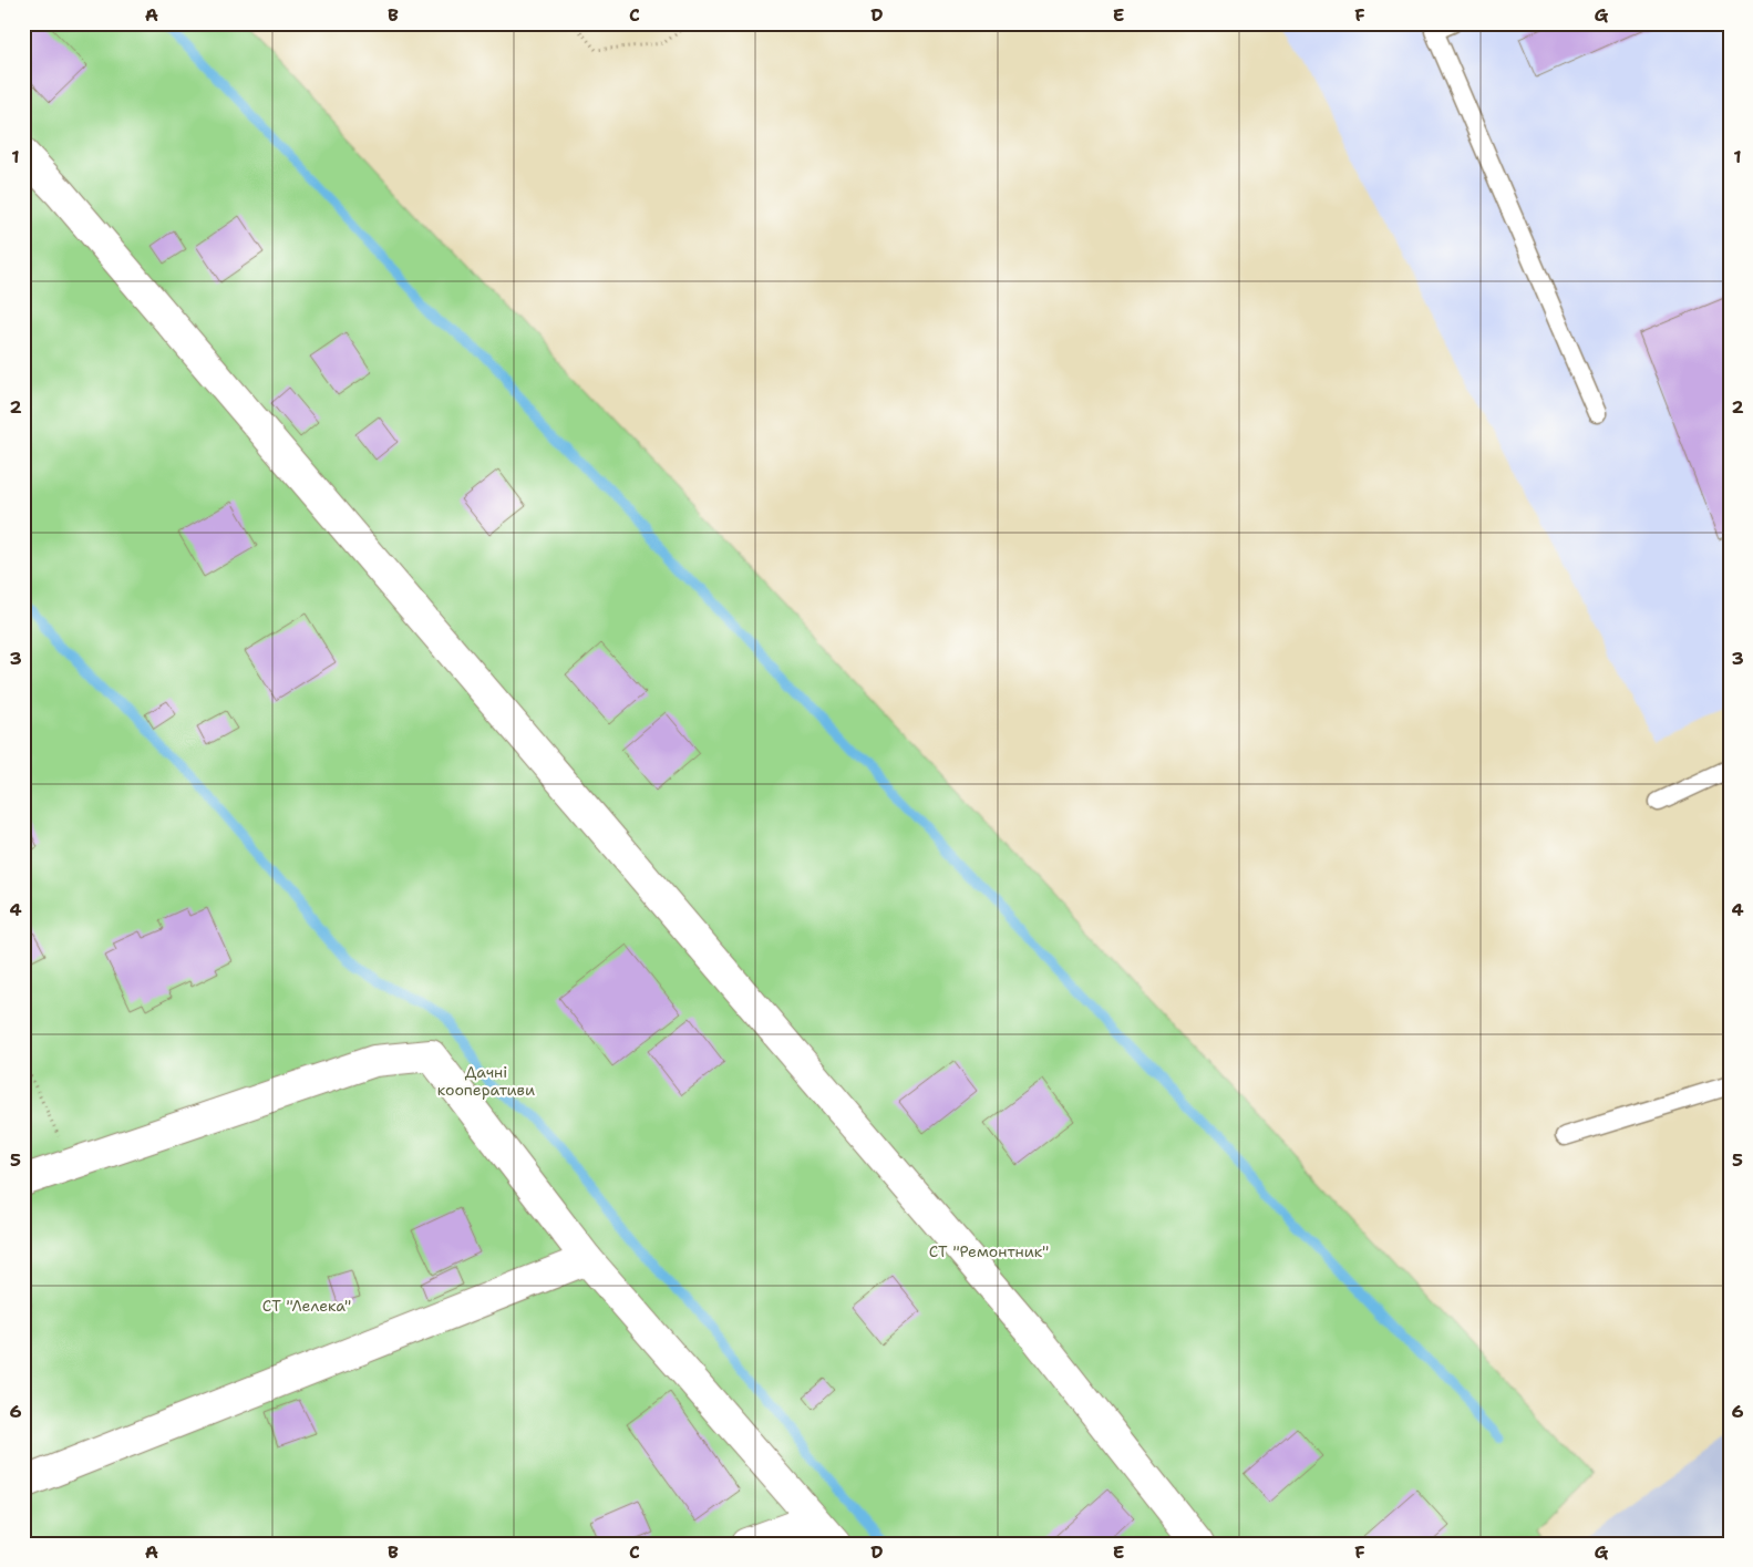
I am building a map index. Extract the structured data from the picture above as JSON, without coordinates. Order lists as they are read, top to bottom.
{
  "parks": ["Дачні кооперативи", "СТ \"Ремонтник\"", "СТ \"Лелека\""],
  "grid": {
    "columns": [
      "A",
      "B",
      "C",
      "D",
      "E",
      "F",
      "G"
    ],
    "rows": [
      "1",
      "2",
      "3",
      "4",
      "5",
      "6"
    ]
  }
}
